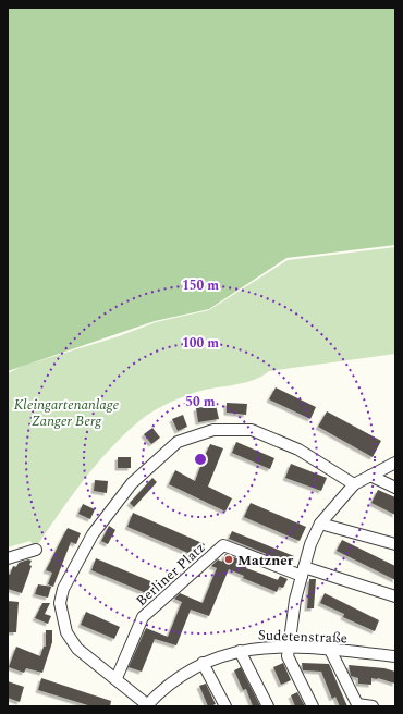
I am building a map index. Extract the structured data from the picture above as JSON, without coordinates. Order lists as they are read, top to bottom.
{
  "streets": {
    "street": ["Berliner Platz", "Sudetenstraße"]
  },
  "parks": ["Kleingartenanlage Zanger Berg"],
  "places": ["Matzner"],
  "rings": ["150 m", "100 m", "50 m"]
}
